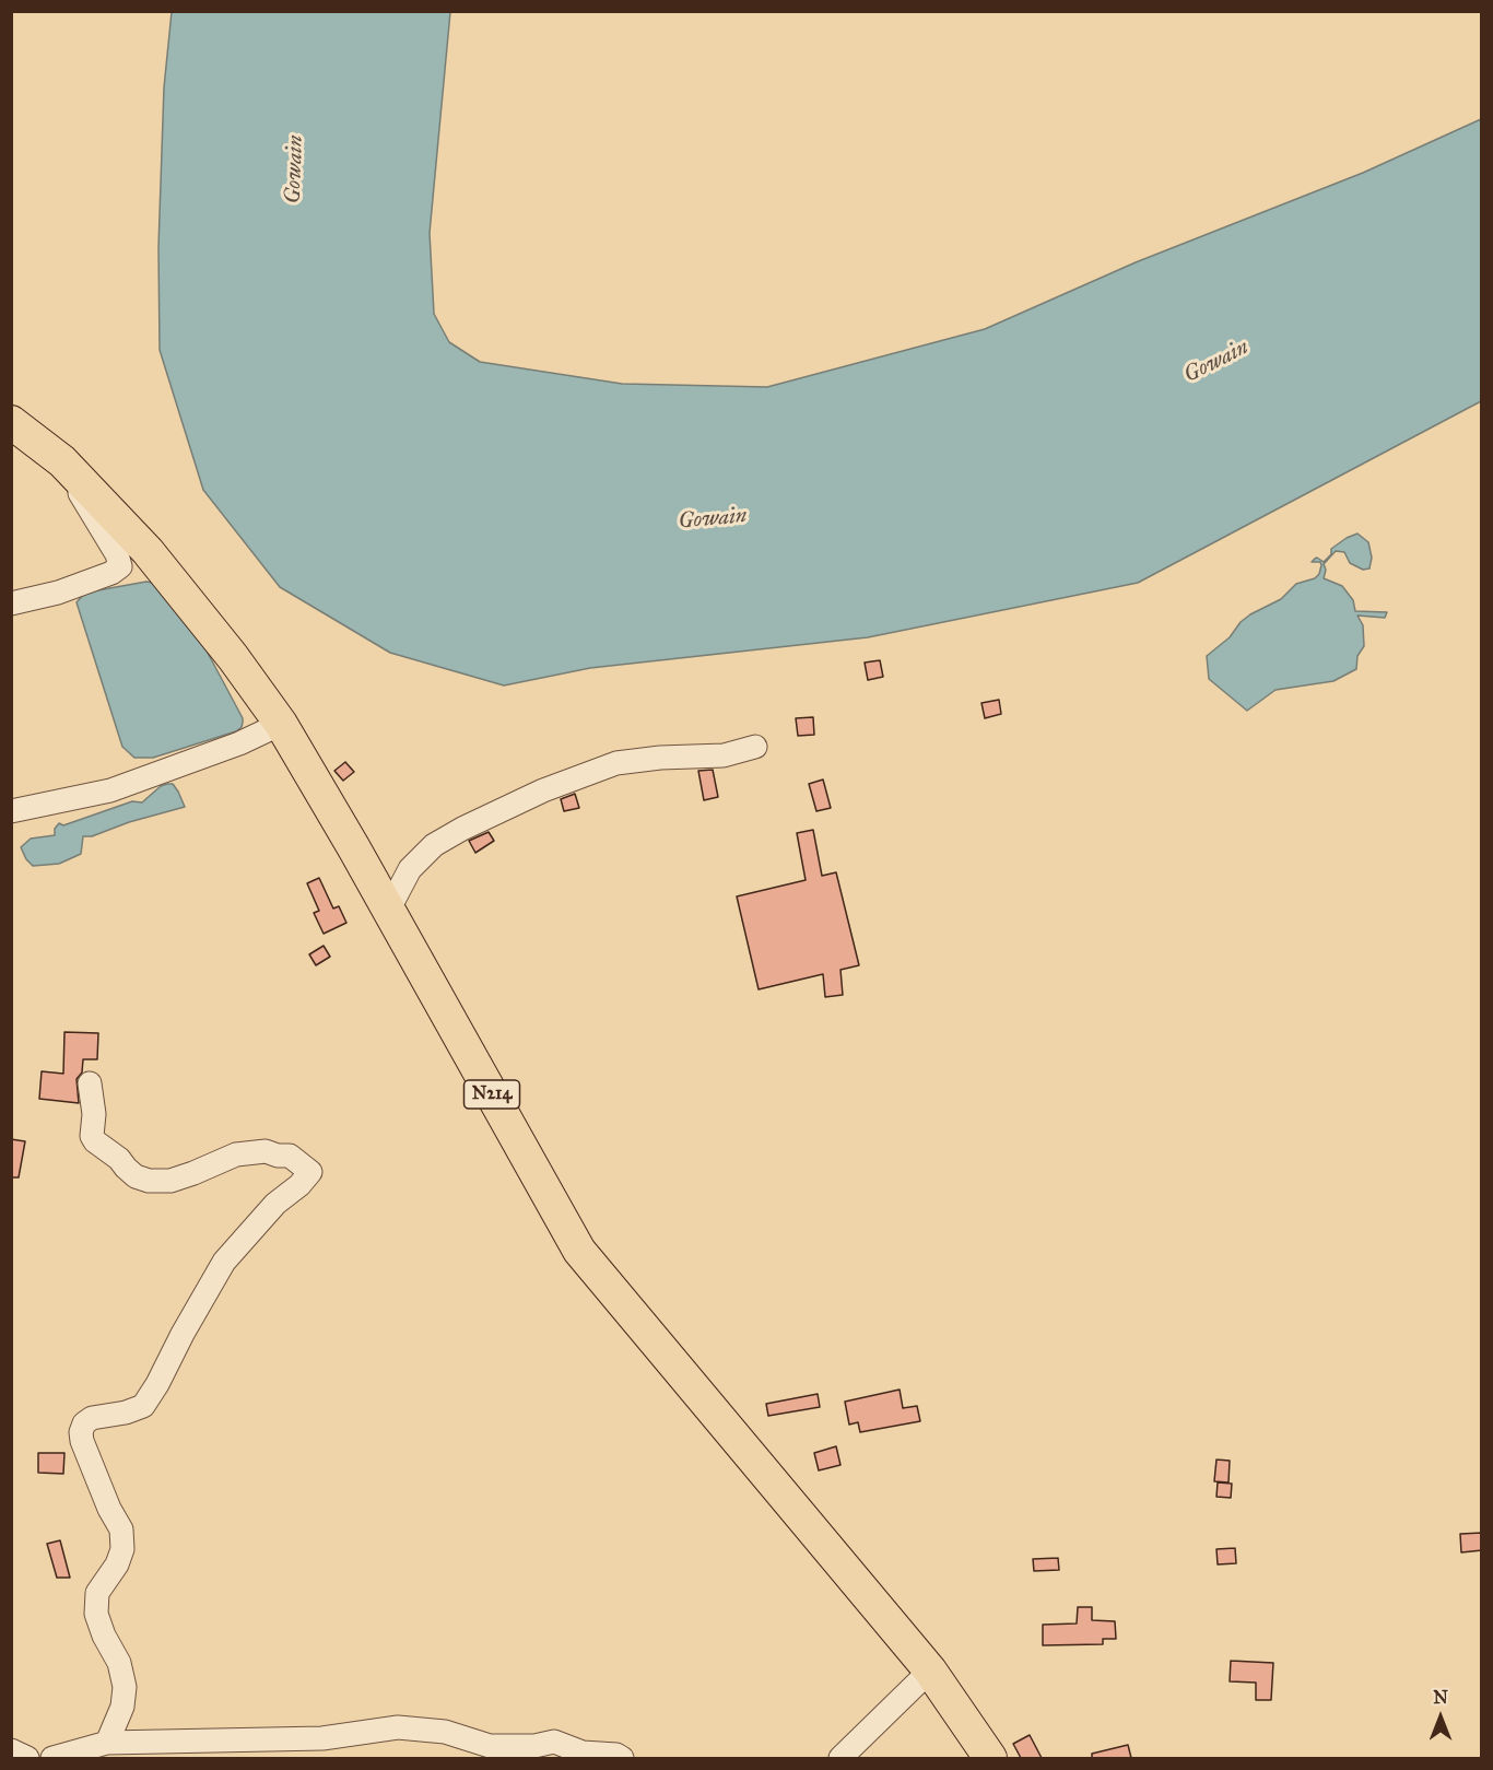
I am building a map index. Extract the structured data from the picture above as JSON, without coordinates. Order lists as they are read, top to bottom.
{
  "streets": {
    "highway": ["N214"]
  },
  "water": ["Gowain"],
  "north": "top"
}
